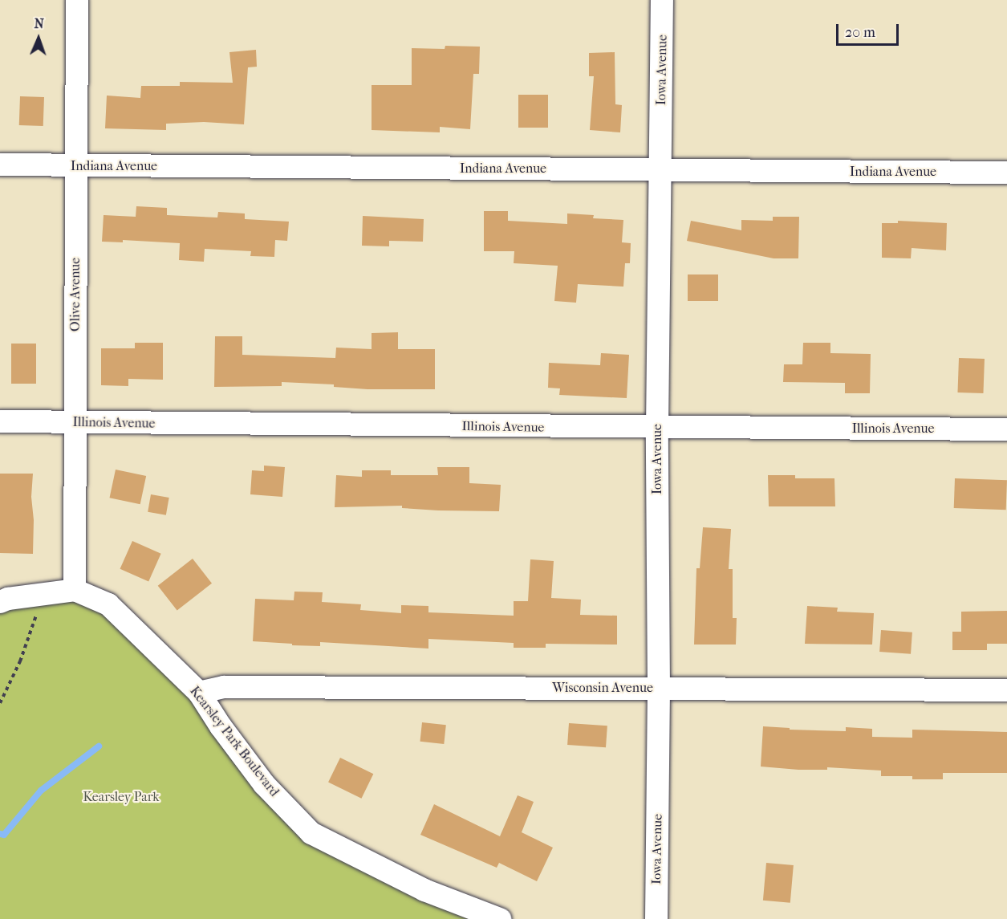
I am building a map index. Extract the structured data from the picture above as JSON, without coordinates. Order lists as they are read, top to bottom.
{
  "streets": {
    "street": [
      "Iowa Avenue",
      "Indiana Avenue",
      "Olive Avenue",
      "Illinois Avenue",
      "Wisconsin Avenue",
      "Kearsley Park Boulevard"
    ]
  },
  "crossings": [
    ["Iowa Avenue", "Indiana Avenue"],
    ["Iowa Avenue", "Illinois Avenue"],
    ["Iowa Avenue", "Wisconsin Avenue"],
    ["Indiana Avenue", "Olive Avenue"],
    ["Olive Avenue", "Illinois Avenue"],
    ["Olive Avenue", "Kearsley Park Boulevard"],
    ["Wisconsin Avenue", "Kearsley Park Boulevard"]
  ],
  "parks": ["Kearsley Park"],
  "scale_bar": "20 m",
  "north": "top"
}
